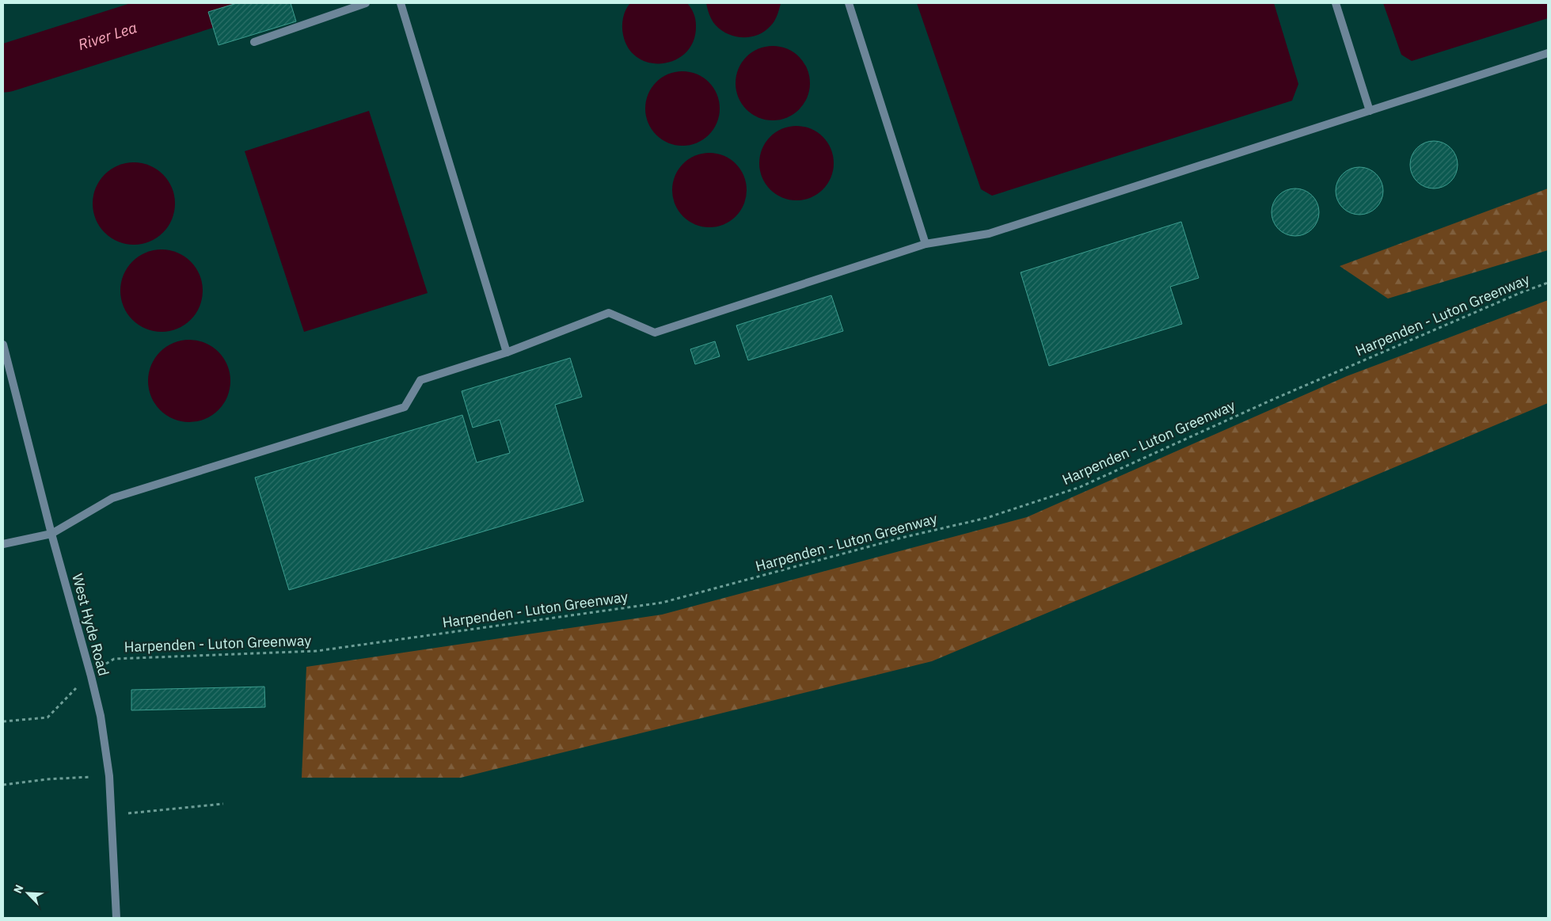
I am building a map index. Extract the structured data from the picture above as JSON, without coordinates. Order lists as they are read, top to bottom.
{
  "streets": {
    "street": ["West Hyde Road"],
    "path": ["Harpenden - Luton Greenway"]
  },
  "water": ["River Lea"],
  "north": "top left"
}
